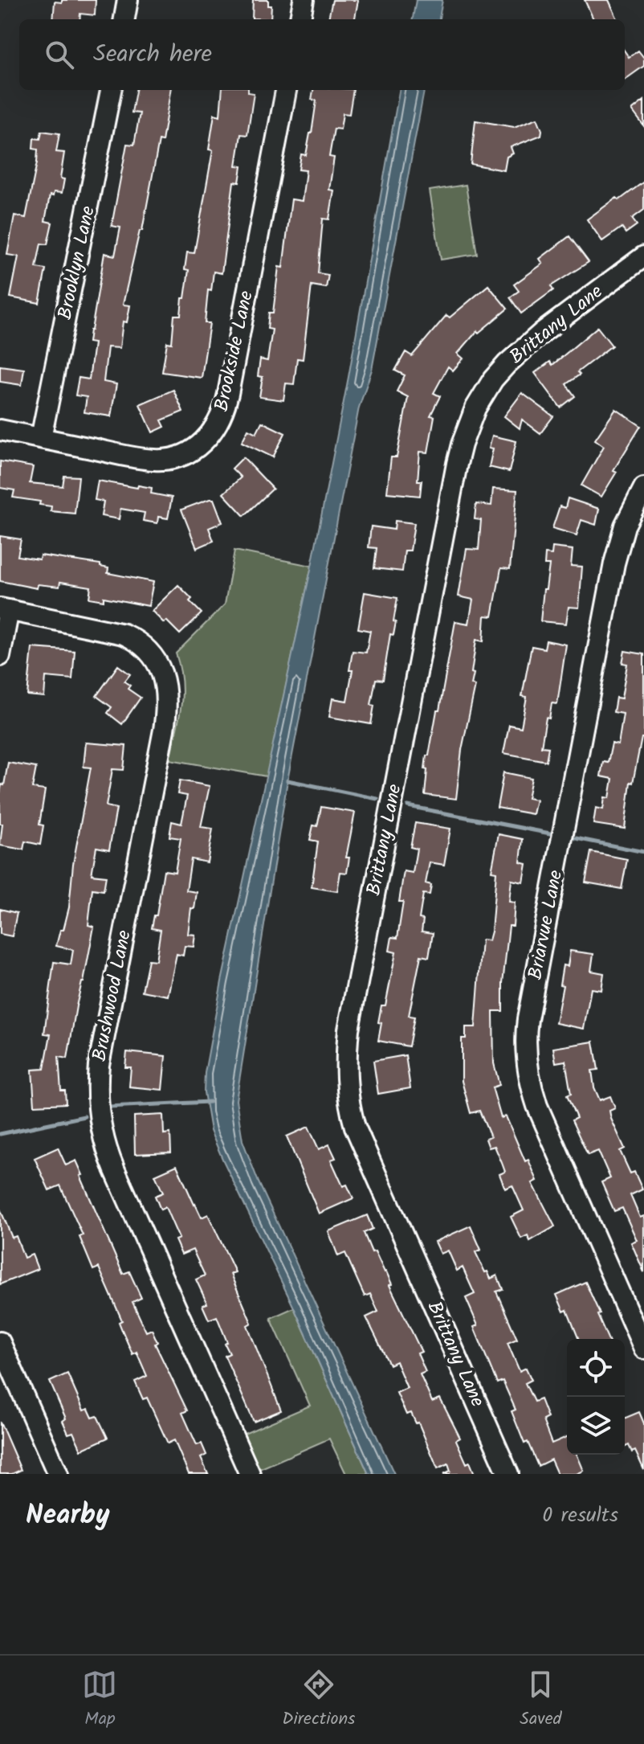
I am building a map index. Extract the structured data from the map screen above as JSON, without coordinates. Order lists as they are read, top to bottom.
{
  "streets": {
    "street": [
      "Brooklyn Lane",
      "Brittany Lane",
      "Brookside Lane",
      "Briarvue Lane",
      "Brushwood Lane"
    ]
  },
  "crossings": [
    ["Brooklyn Lane", "Brookside Lane"]
  ],
  "page": {
    "search": "Search here",
    "heading": ["Nearby", "0 results"],
    "nav": ["Map", "Directions", "Saved"]
  }
}
